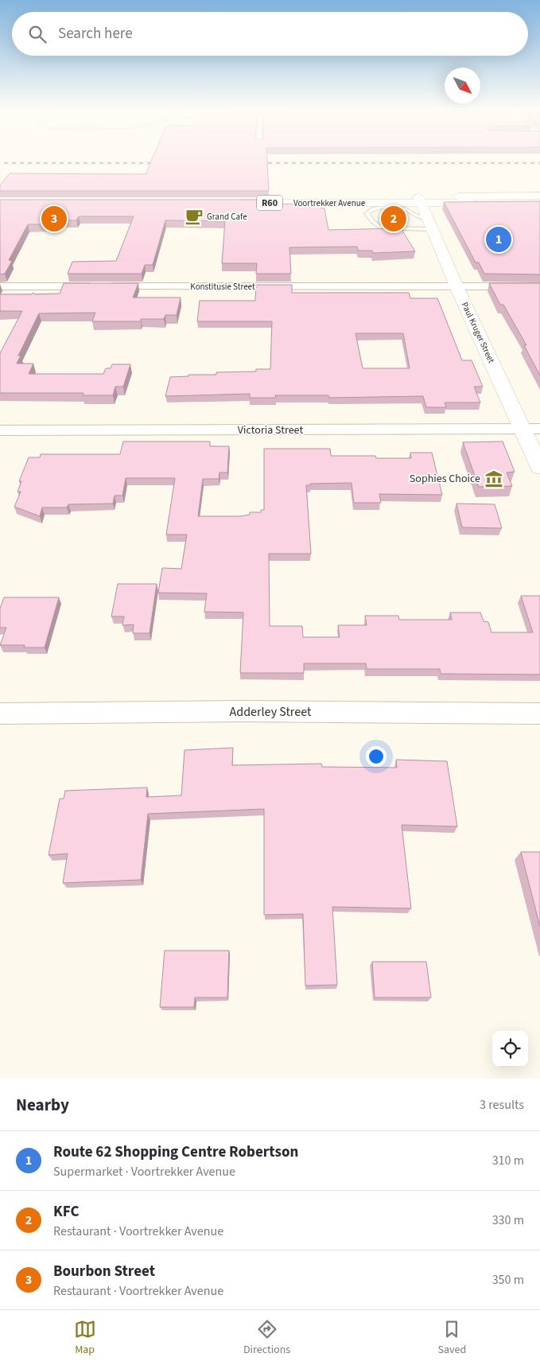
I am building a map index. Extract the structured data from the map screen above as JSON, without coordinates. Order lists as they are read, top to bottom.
{
  "streets": {
    "main road": ["R60", "Voortrekker Avenue", "Paul Kruger Street"],
    "street": ["Konstitusie Street", "Victoria Street", "Adderley Street"]
  },
  "crossings": [
    ["Voortrekker Avenue", "Paul Kruger Street"],
    ["Konstitusie Street", "Paul Kruger Street"],
    ["Paul Kruger Street", "Victoria Street"]
  ],
  "places": {
    "cafe": ["Grand Cafe"],
    "museum": ["Sophies Choice"]
  },
  "north": "bottom right",
  "page": {
    "search": "Search here",
    "pins": ["2", "3", "1"],
    "heading": ["Nearby", "3 results"],
    "list": [
      {
        "mark": "1",
        "name": "Route 62 Shopping Centre Robertson",
        "note": "Supermarket · Voortrekker Avenue",
        "value": "310 m"
      },
      {
        "mark": "2",
        "name": "KFC",
        "note": "Restaurant · Voortrekker Avenue",
        "value": "330 m"
      },
      {
        "mark": "3",
        "name": "Bourbon Street",
        "note": "Restaurant · Voortrekker Avenue",
        "value": "350 m"
      }
    ],
    "nav": ["Map", "Directions", "Saved"]
  }
}
